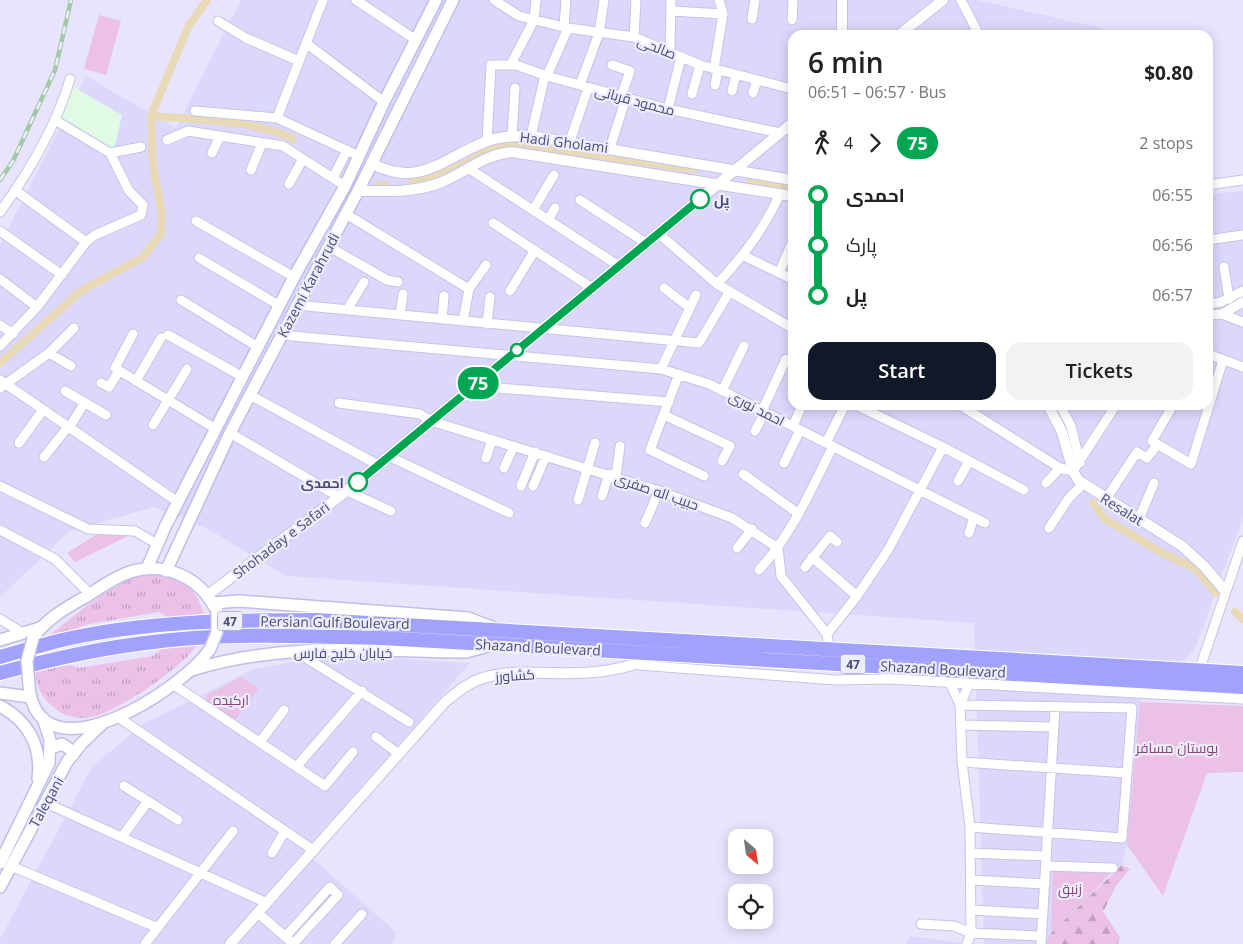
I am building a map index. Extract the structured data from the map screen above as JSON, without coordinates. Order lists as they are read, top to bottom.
{
  "streets": {
    "highway": ["47", "Persian Gulf Boulevard", "Shazand Boulevard"],
    "main road": ["Kazemi Karahrudi", "خیابان خلیج فارس", "Taleqani"],
    "street": [
      "صالحی",
      "محمود قربانی",
      "Hadi Gholami",
      "احمد نوری",
      "حبیب اله صفری",
      "Resalat",
      "Shohaday e Safari",
      "کشاورز"
    ]
  },
  "crossings": [
    ["محمود قربانی", "Hadi Gholami"],
    ["محمود قربانی", "Shohaday e Safari"],
    ["Hadi Gholami", "Kazemi Karahrudi"],
    ["Hadi Gholami", "Shohaday e Safari"],
    ["Kazemi Karahrudi", "احمد نوری"],
    ["Kazemi Karahrudi", "Shohaday e Safari"],
    ["Kazemi Karahrudi", "خیابان خلیج فارس"],
    ["Kazemi Karahrudi", "Taleqani"],
    ["احمد نوری", "Shohaday e Safari"],
    ["حبیب اله صفری", "Shohaday e Safari"],
    ["Shohaday e Safari", "خیابان خلیج فارس"],
    ["Shohaday e Safari", "Taleqani"],
    ["Persian Gulf Boulevard", "Shazand Boulevard"],
    ["Shazand Boulevard", "خیابان خلیج فارس"],
    ["Shazand Boulevard", "کشاورز"],
    ["خیابان خلیج فارس", "Taleqani"]
  ],
  "parks": ["ارکیده", "بوستان مسافر", "زنبق"],
  "places": ["پل", "احمدی"],
  "lines": ["bus line 75"],
  "north": "bottom right",
  "page": {
    "on_map": "75",
    "heading": ["6 min", "06:51 – 06:57 · Bus", "$0.80"],
    "legs": ["4", "75", "2 stops"],
    "list": [
      {
        "name": "احمدی",
        "value": "06:55"
      },
      {
        "name": "پارک",
        "value": "06:56"
      },
      {
        "name": "پل",
        "value": "06:57"
      }
    ],
    "buttons": ["Start", "Tickets"]
  }
}
